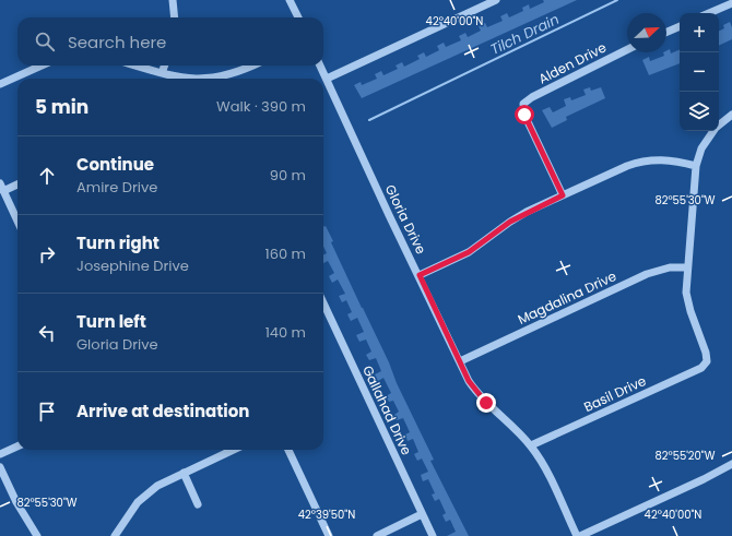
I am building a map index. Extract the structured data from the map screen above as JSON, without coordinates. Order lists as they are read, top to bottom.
{
  "streets": {
    "street": [
      "Alden Drive",
      "Gloria Drive",
      "Magdalina Drive",
      "Basil Drive",
      "Gallahad Drive"
    ]
  },
  "crossings": [
    ["Gloria Drive", "Magdalina Drive"],
    ["Gloria Drive", "Basil Drive"],
    ["Magdalina Drive", "Basil Drive"]
  ],
  "water": ["Tilch Drain"],
  "north": "top right",
  "page": {
    "map_buttons": ["+", "−"],
    "search": "Search here",
    "heading": ["5 min", "Walk · 390 m"],
    "list": [
      ["Continue", "Amire Drive", "90 m"],
      ["Turn right", "Josephine Drive", "160 m"],
      ["Turn left", "Gloria Drive", "140 m"],
      "Arrive at destination"
    ]
  },
  "coordinates": [
    "42°40'00\"N",
    "82°55'30\"W",
    "82°55'20\"W",
    "42°39'50\"N"
  ]
}
